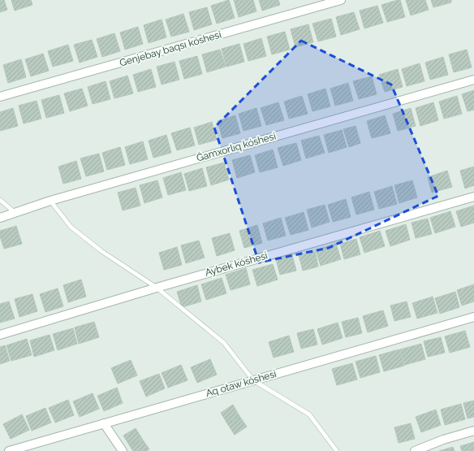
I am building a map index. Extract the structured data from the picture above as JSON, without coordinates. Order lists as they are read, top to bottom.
{
  "streets": {
    "street": [
      "Genjebay baqsı kóshesi",
      "Ǵamxorlıq kóshesi",
      "Aybek kóshesi",
      "Aq otaw kóshesi"
    ]
  }
}
